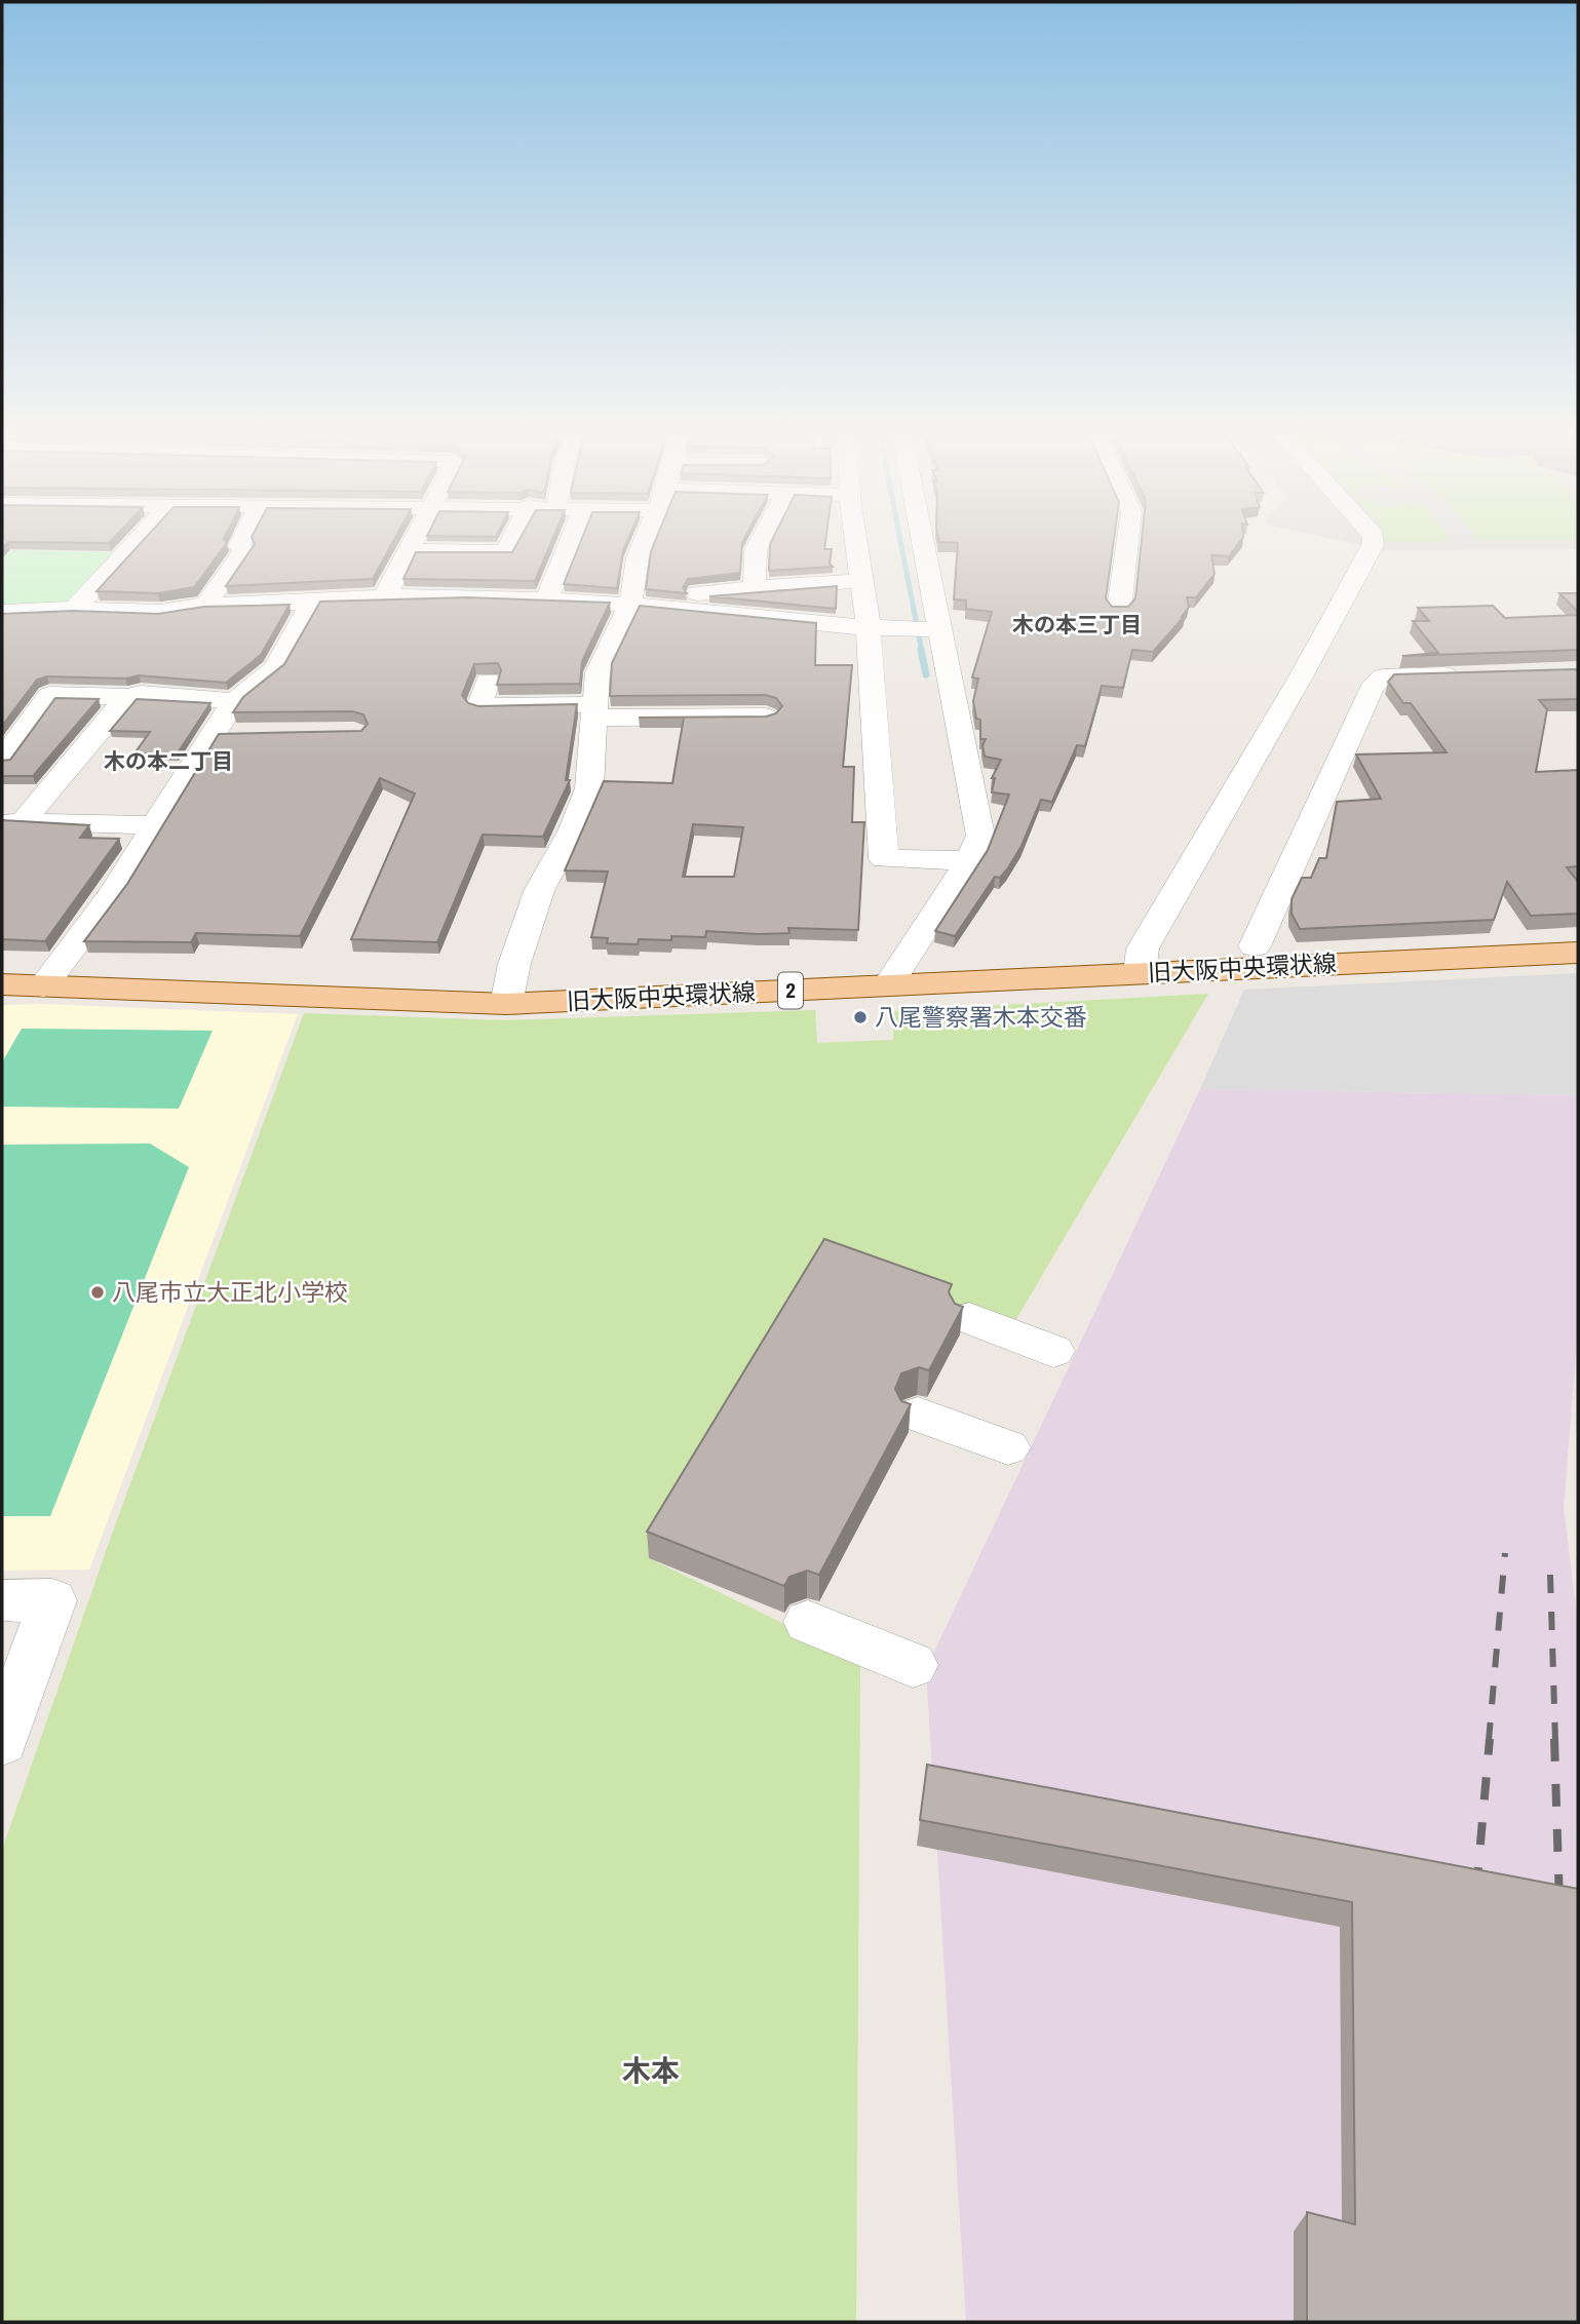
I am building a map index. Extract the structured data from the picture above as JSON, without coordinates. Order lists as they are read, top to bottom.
{
  "streets": {
    "main road": ["旧大阪中央環状線", "2"]
  },
  "districts": ["木の本三丁目", "木の本二丁目", "木本"],
  "places": ["八尾警察署木本交番", "八尾市立大正北小学校"]
}
